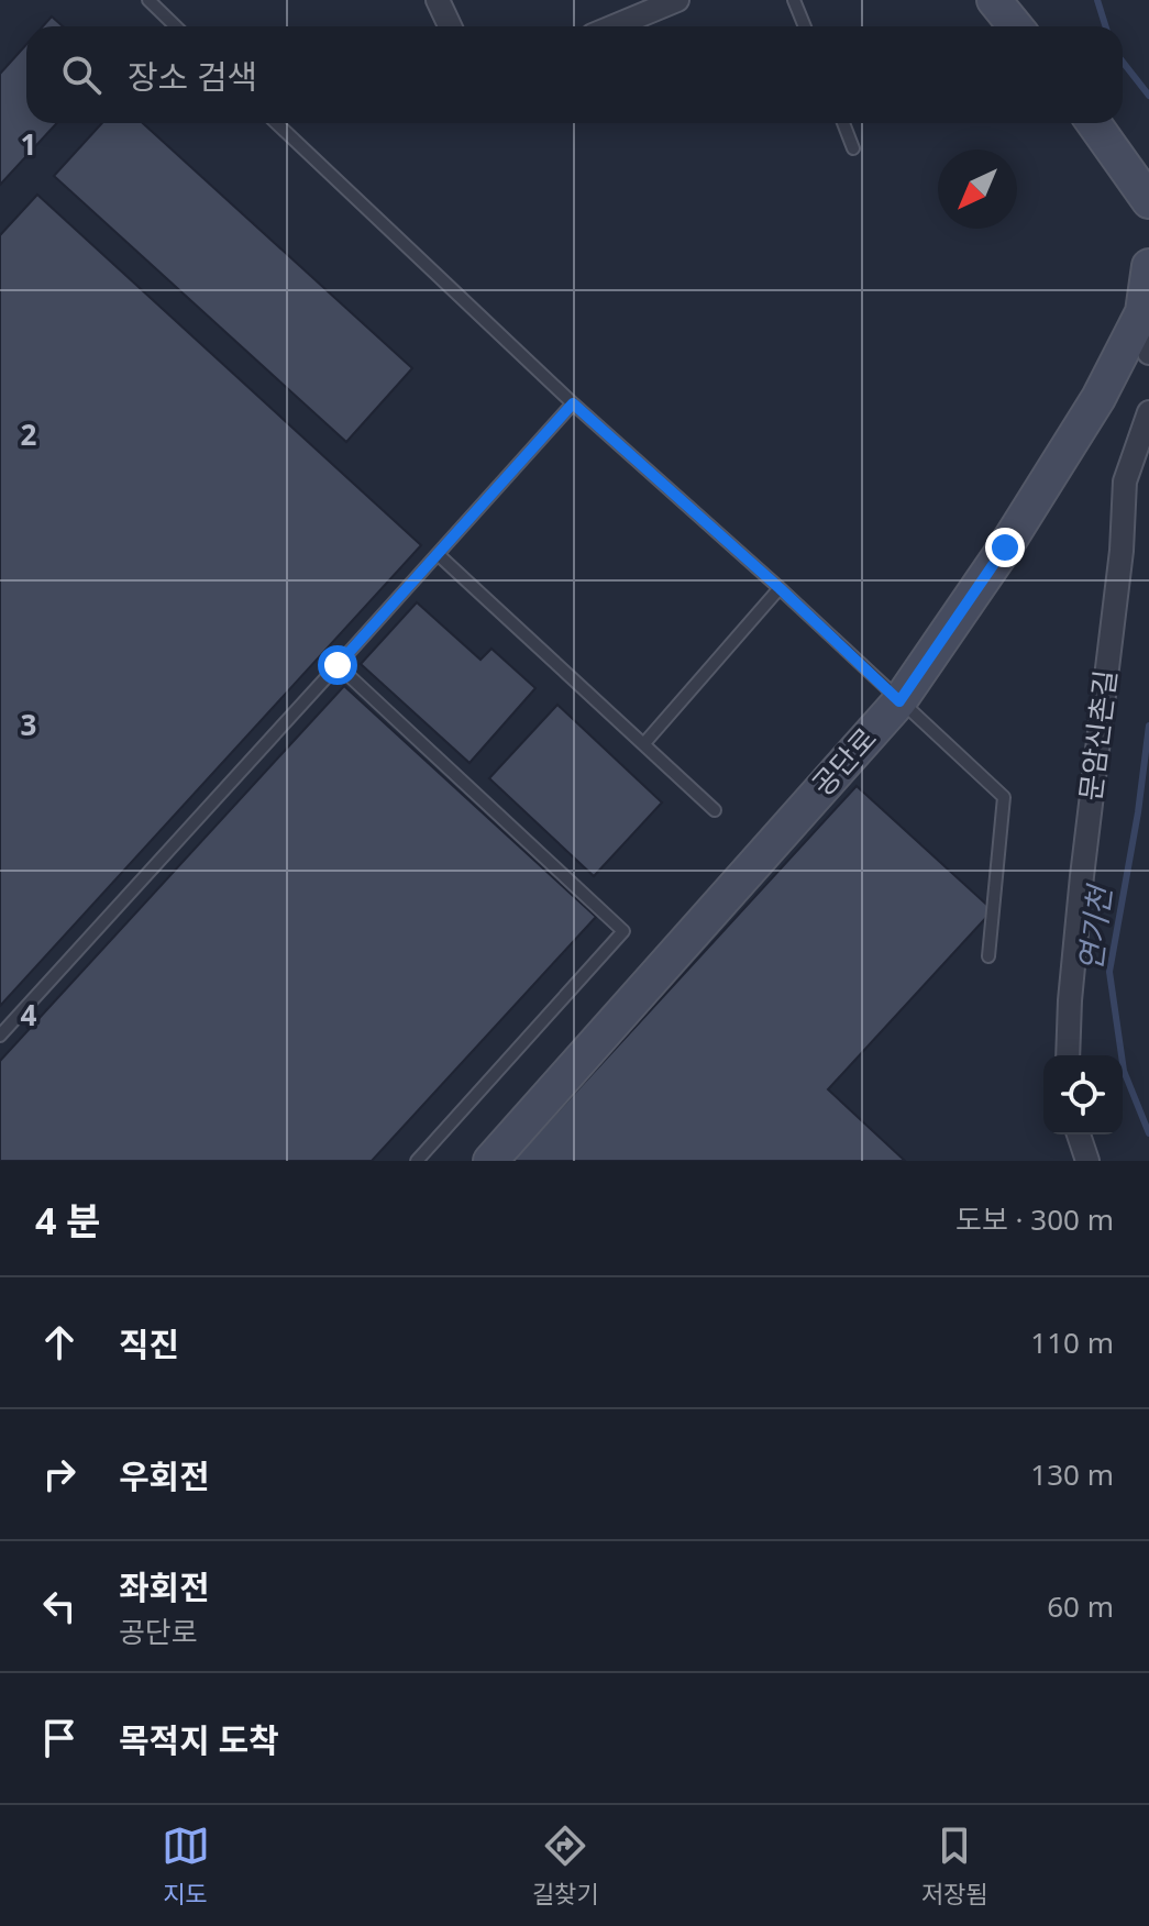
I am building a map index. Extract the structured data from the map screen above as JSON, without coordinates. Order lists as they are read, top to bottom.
{
  "streets": {
    "street": ["문암신촌길", "공단로"]
  },
  "water": ["연기천"],
  "north": "bottom left",
  "page": {
    "search": "장소 검색",
    "heading": ["4 분", "도보 · 300 m"],
    "list": [
      ["직진", "110 m"],
      ["우회전", "130 m"],
      ["좌회전", "공단로", "60 m"],
      "목적지 도착"
    ],
    "nav": ["지도", "길찾기", "저장됨"]
  },
  "grid": {
    "rows": [
      "1",
      "2",
      "3",
      "4"
    ]
  }
}
